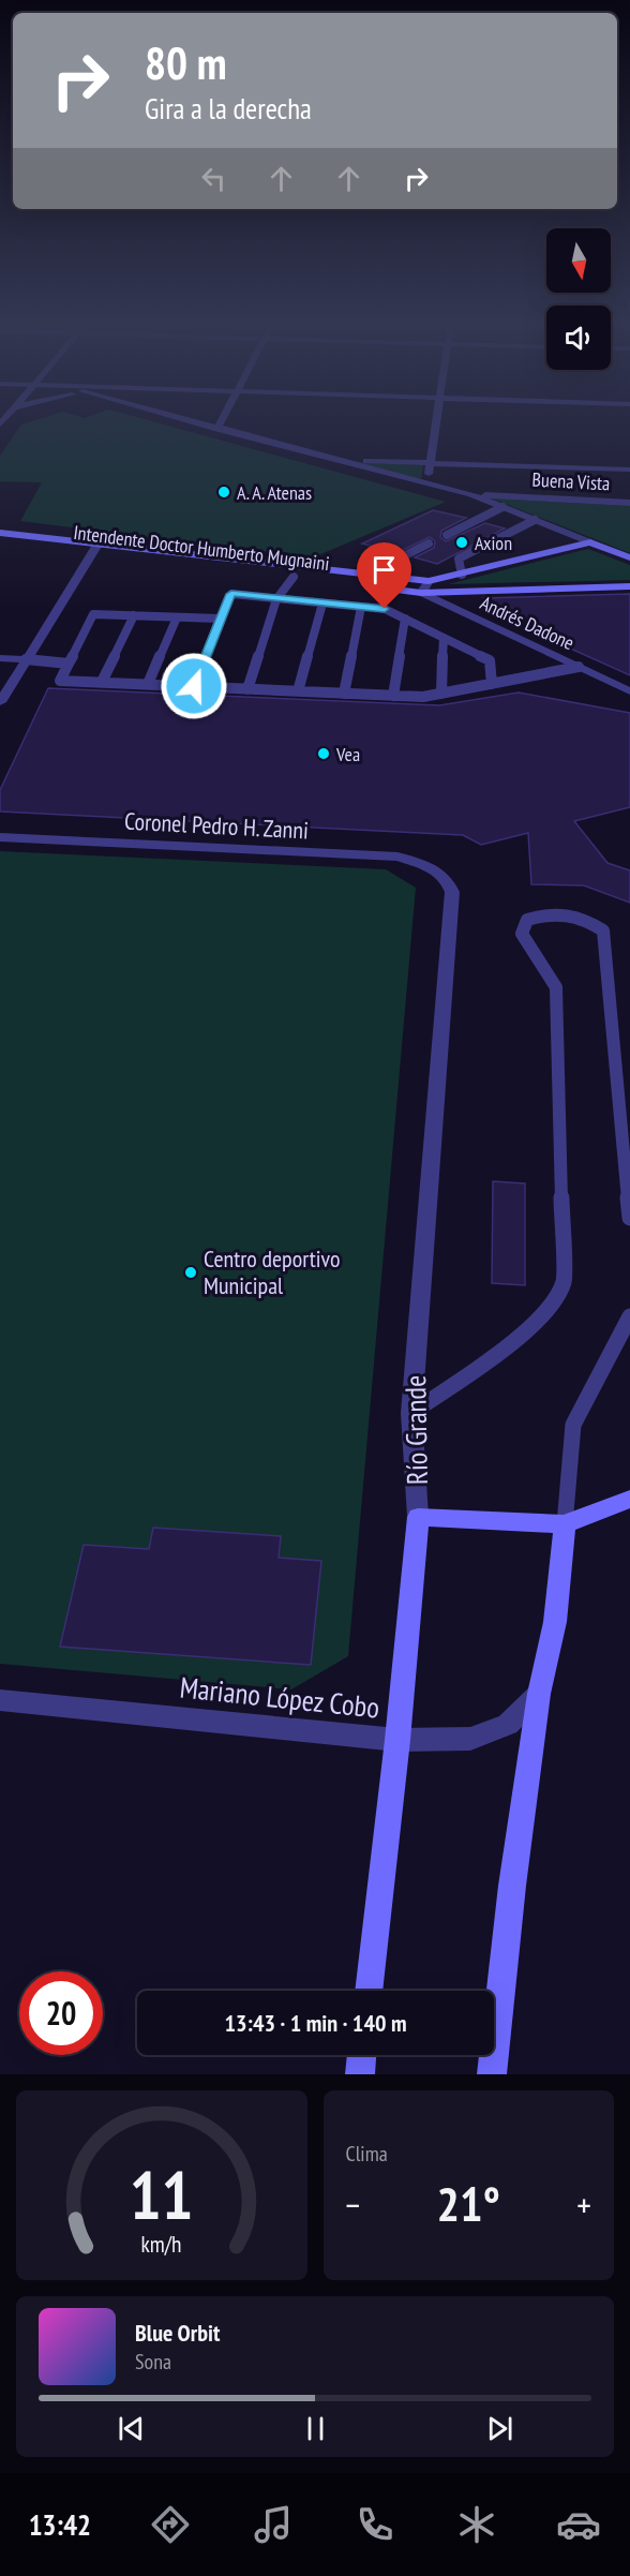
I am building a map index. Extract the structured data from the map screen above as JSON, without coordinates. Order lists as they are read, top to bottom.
{
  "streets": {
    "main road": ["Intendente Doctor Humberto Mugnaini", "Río Grande"],
    "street": [
      "Buena Vista",
      "Andrés Dadone",
      "Coronel Pedro H. Zanni",
      "Mariano López Cobo"
    ]
  },
  "crossings": [
    ["Intendente Doctor Humberto Mugnaini", "Andrés Dadone"],
    ["Coronel Pedro H. Zanni", "Río Grande"],
    ["Río Grande", "Mariano López Cobo"]
  ],
  "places": [
    "A. A. Atenas",
    "Axion",
    "Vea",
    "Centro deportivo Municipal"
  ],
  "north": "bottom",
  "page": {
    "turn": ["80 m", "Gira a la derecha"],
    "limit": "20",
    "trip": "13:43 · 1 min · 140 m",
    "tile": "Clima",
    "heat": ["−", "21°", "+"],
    "song": ["Blue Orbit", "Sona"],
    "tabs": "13:42",
    "gauge": ["11", "km/h"]
  }
}
